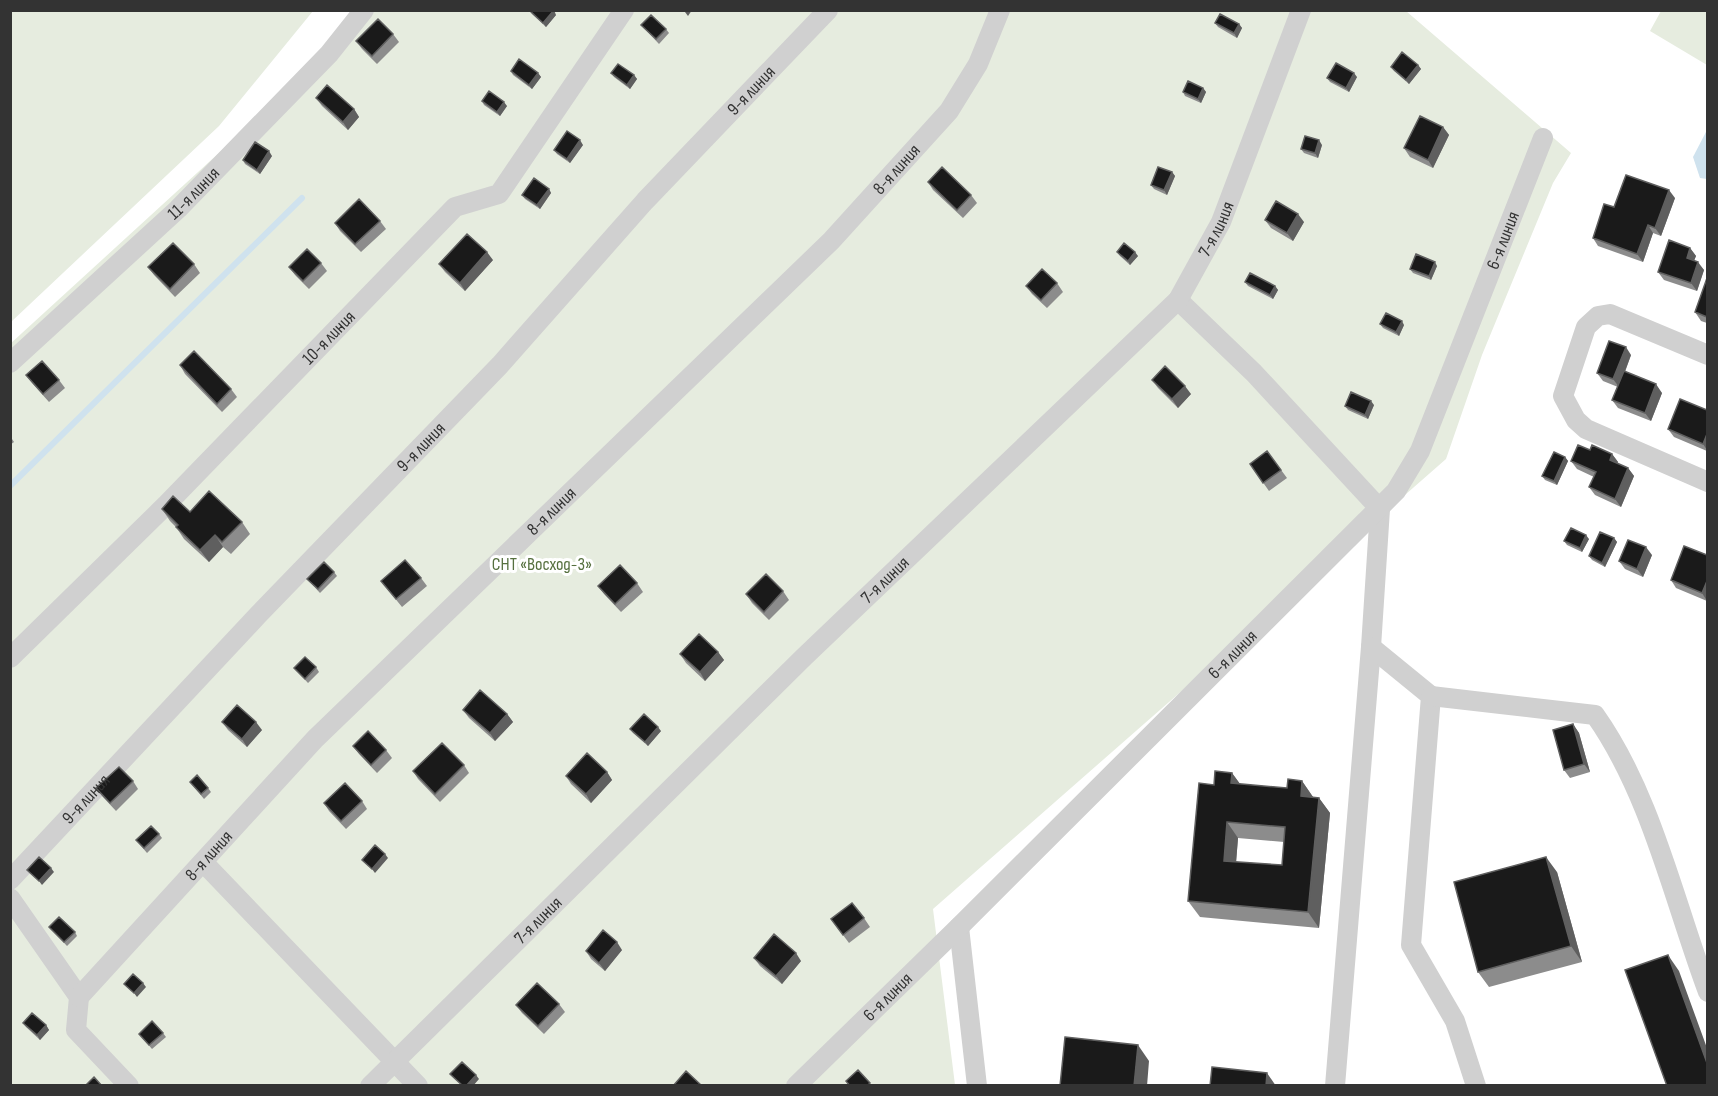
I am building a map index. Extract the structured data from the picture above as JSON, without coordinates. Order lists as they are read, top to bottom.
{
  "streets": {
    "street": [
      "9-я линия",
      "8-я линия",
      "11-я линия",
      "7-я линия",
      "6-я линия",
      "10-я линия"
    ]
  },
  "parks": ["СНТ «Восход-3»"]
}
